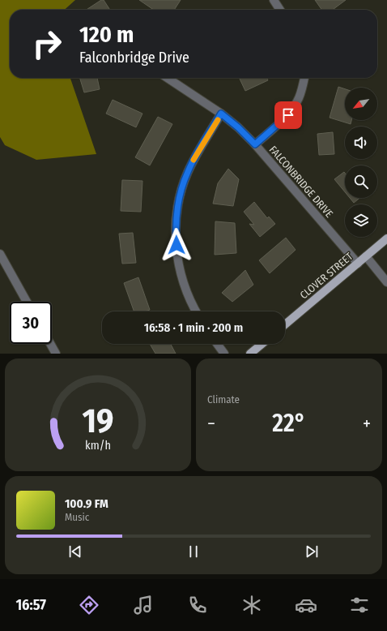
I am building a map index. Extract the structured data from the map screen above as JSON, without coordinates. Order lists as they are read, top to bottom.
{
  "streets": {
    "main road": ["CLOVER STREET"],
    "street": ["FALCONBRIDGE DRIVE"]
  },
  "crossings": [
    ["FALCONBRIDGE DRIVE", "CLOVER STREET"]
  ],
  "north": "bottom left",
  "page": {
    "turn": ["120 m", "Falconbridge Drive"],
    "limit": "30",
    "trip": "16:58 · 1 min · 200 m",
    "tile": "Climate",
    "heat": ["−", "22°", "+"],
    "song": ["100.9 FM", "Music"],
    "tabs": "16:57",
    "gauge": ["19", "km/h"]
  }
}
